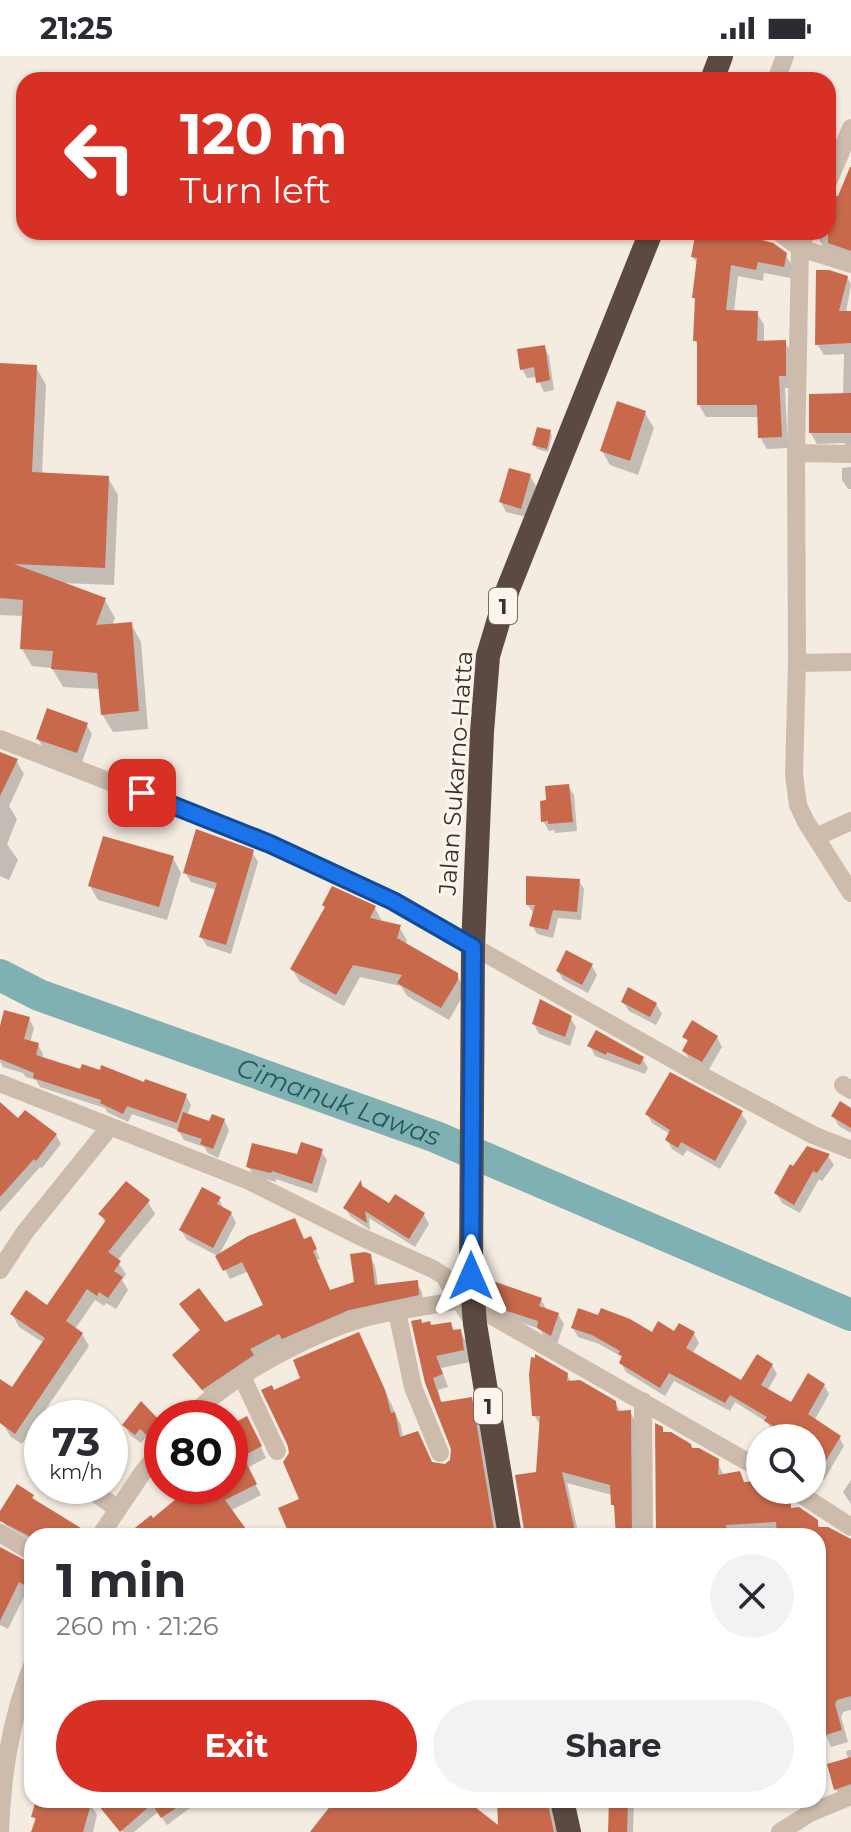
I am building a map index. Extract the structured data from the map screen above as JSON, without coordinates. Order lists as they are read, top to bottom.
{
  "streets": {
    "highway": ["1", "Jalan Sukarno-Hatta"]
  },
  "water": ["Cimanuk Lawas"],
  "page": {
    "status": "21:25",
    "turn": ["120 m", "Turn left"],
    "speed": "73 km/h",
    "limit": "80",
    "heading": ["1 min", "260 m · 21:26"],
    "buttons": ["Exit", "Share"]
  }
}
